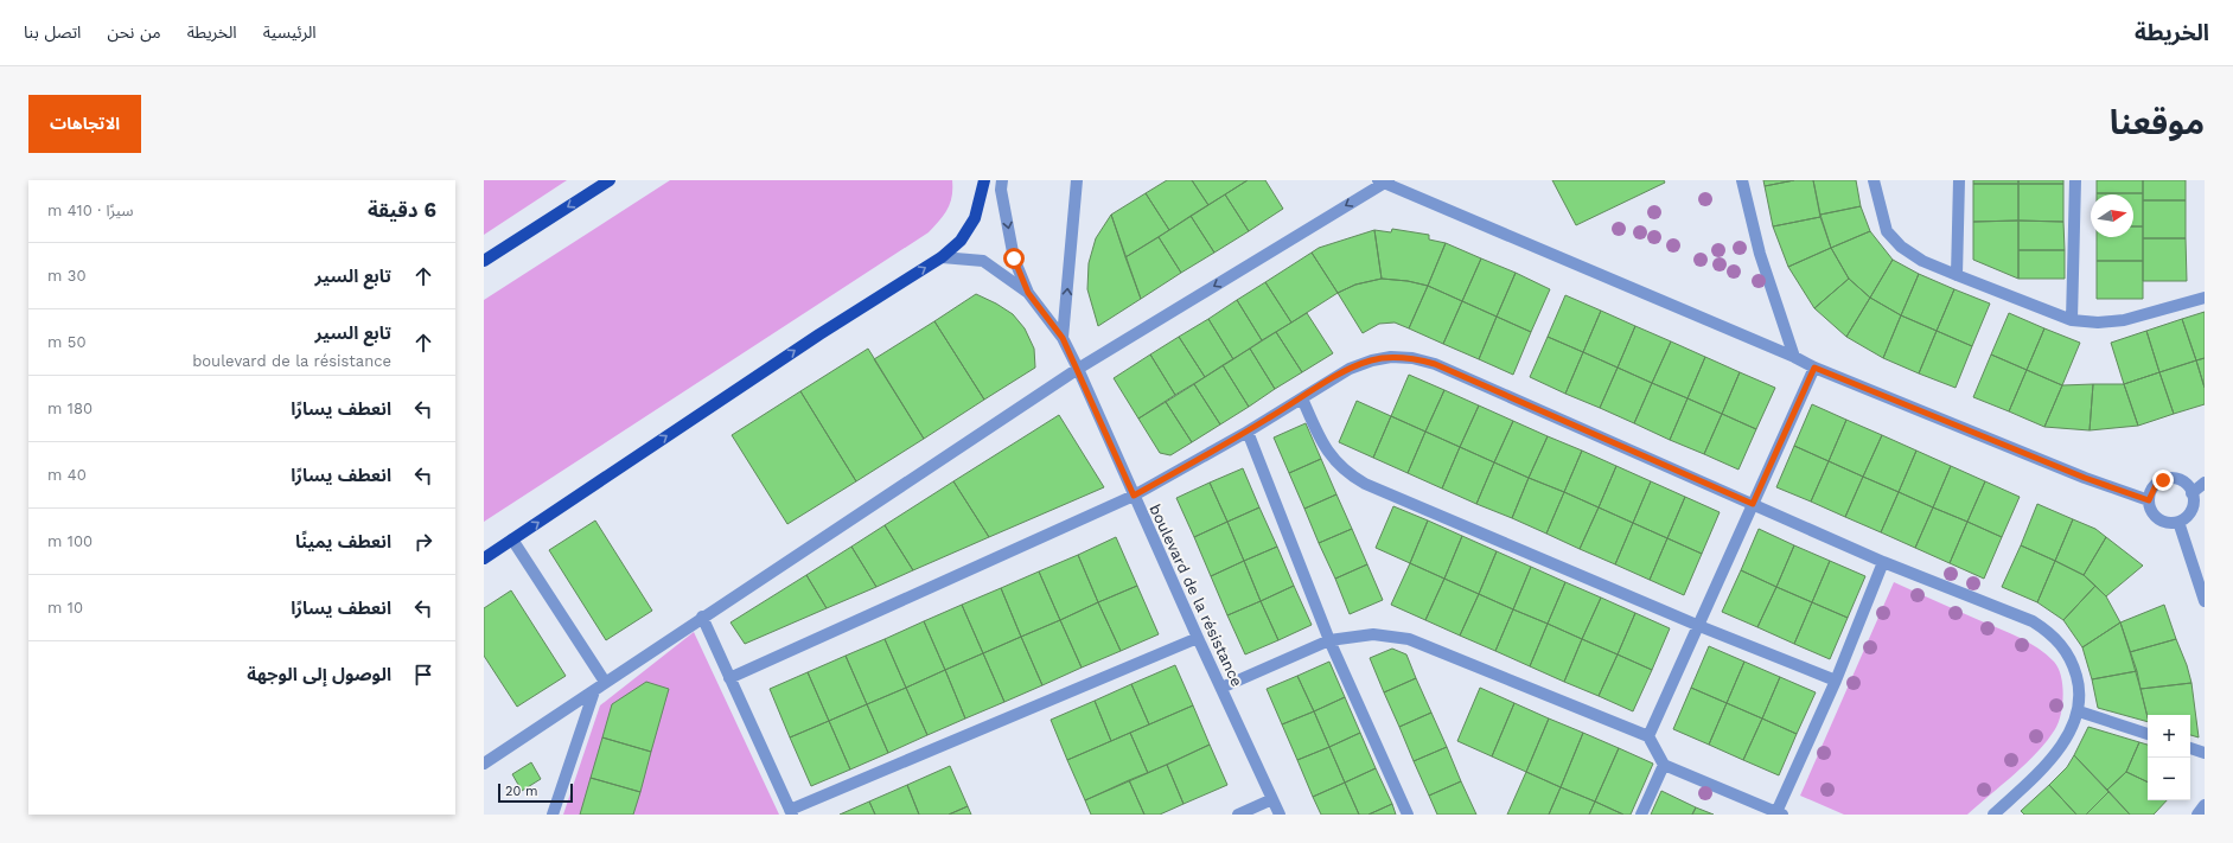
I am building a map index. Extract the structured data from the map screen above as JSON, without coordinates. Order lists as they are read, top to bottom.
{
  "streets": {
    "street": ["boulevard de la résistance"]
  },
  "scale_bar": "20 m",
  "north": "right",
  "page": {
    "header": "الخريطة",
    "nav": [
      "الرئيسية",
      "الخريطة",
      "من نحن",
      "اتصل بنا"
    ],
    "title": "موقعنا",
    "buttons": "الاتجاهات",
    "heading": ["6 دقيقة", "سيرًا · 410 m"],
    "list": [
      ["تابع السير", "30 m"],
      ["تابع السير", "boulevard de la résistance", "50 m"],
      ["انعطف يسارًا", "180 m"],
      ["انعطف يسارًا", "40 m"],
      ["انعطف يمينًا", "100 m"],
      ["انعطف يسارًا", "10 m"],
      "الوصول إلى الوجهة"
    ],
    "map_buttons": ["+", "−"],
    "scale": "20 m"
  }
}
